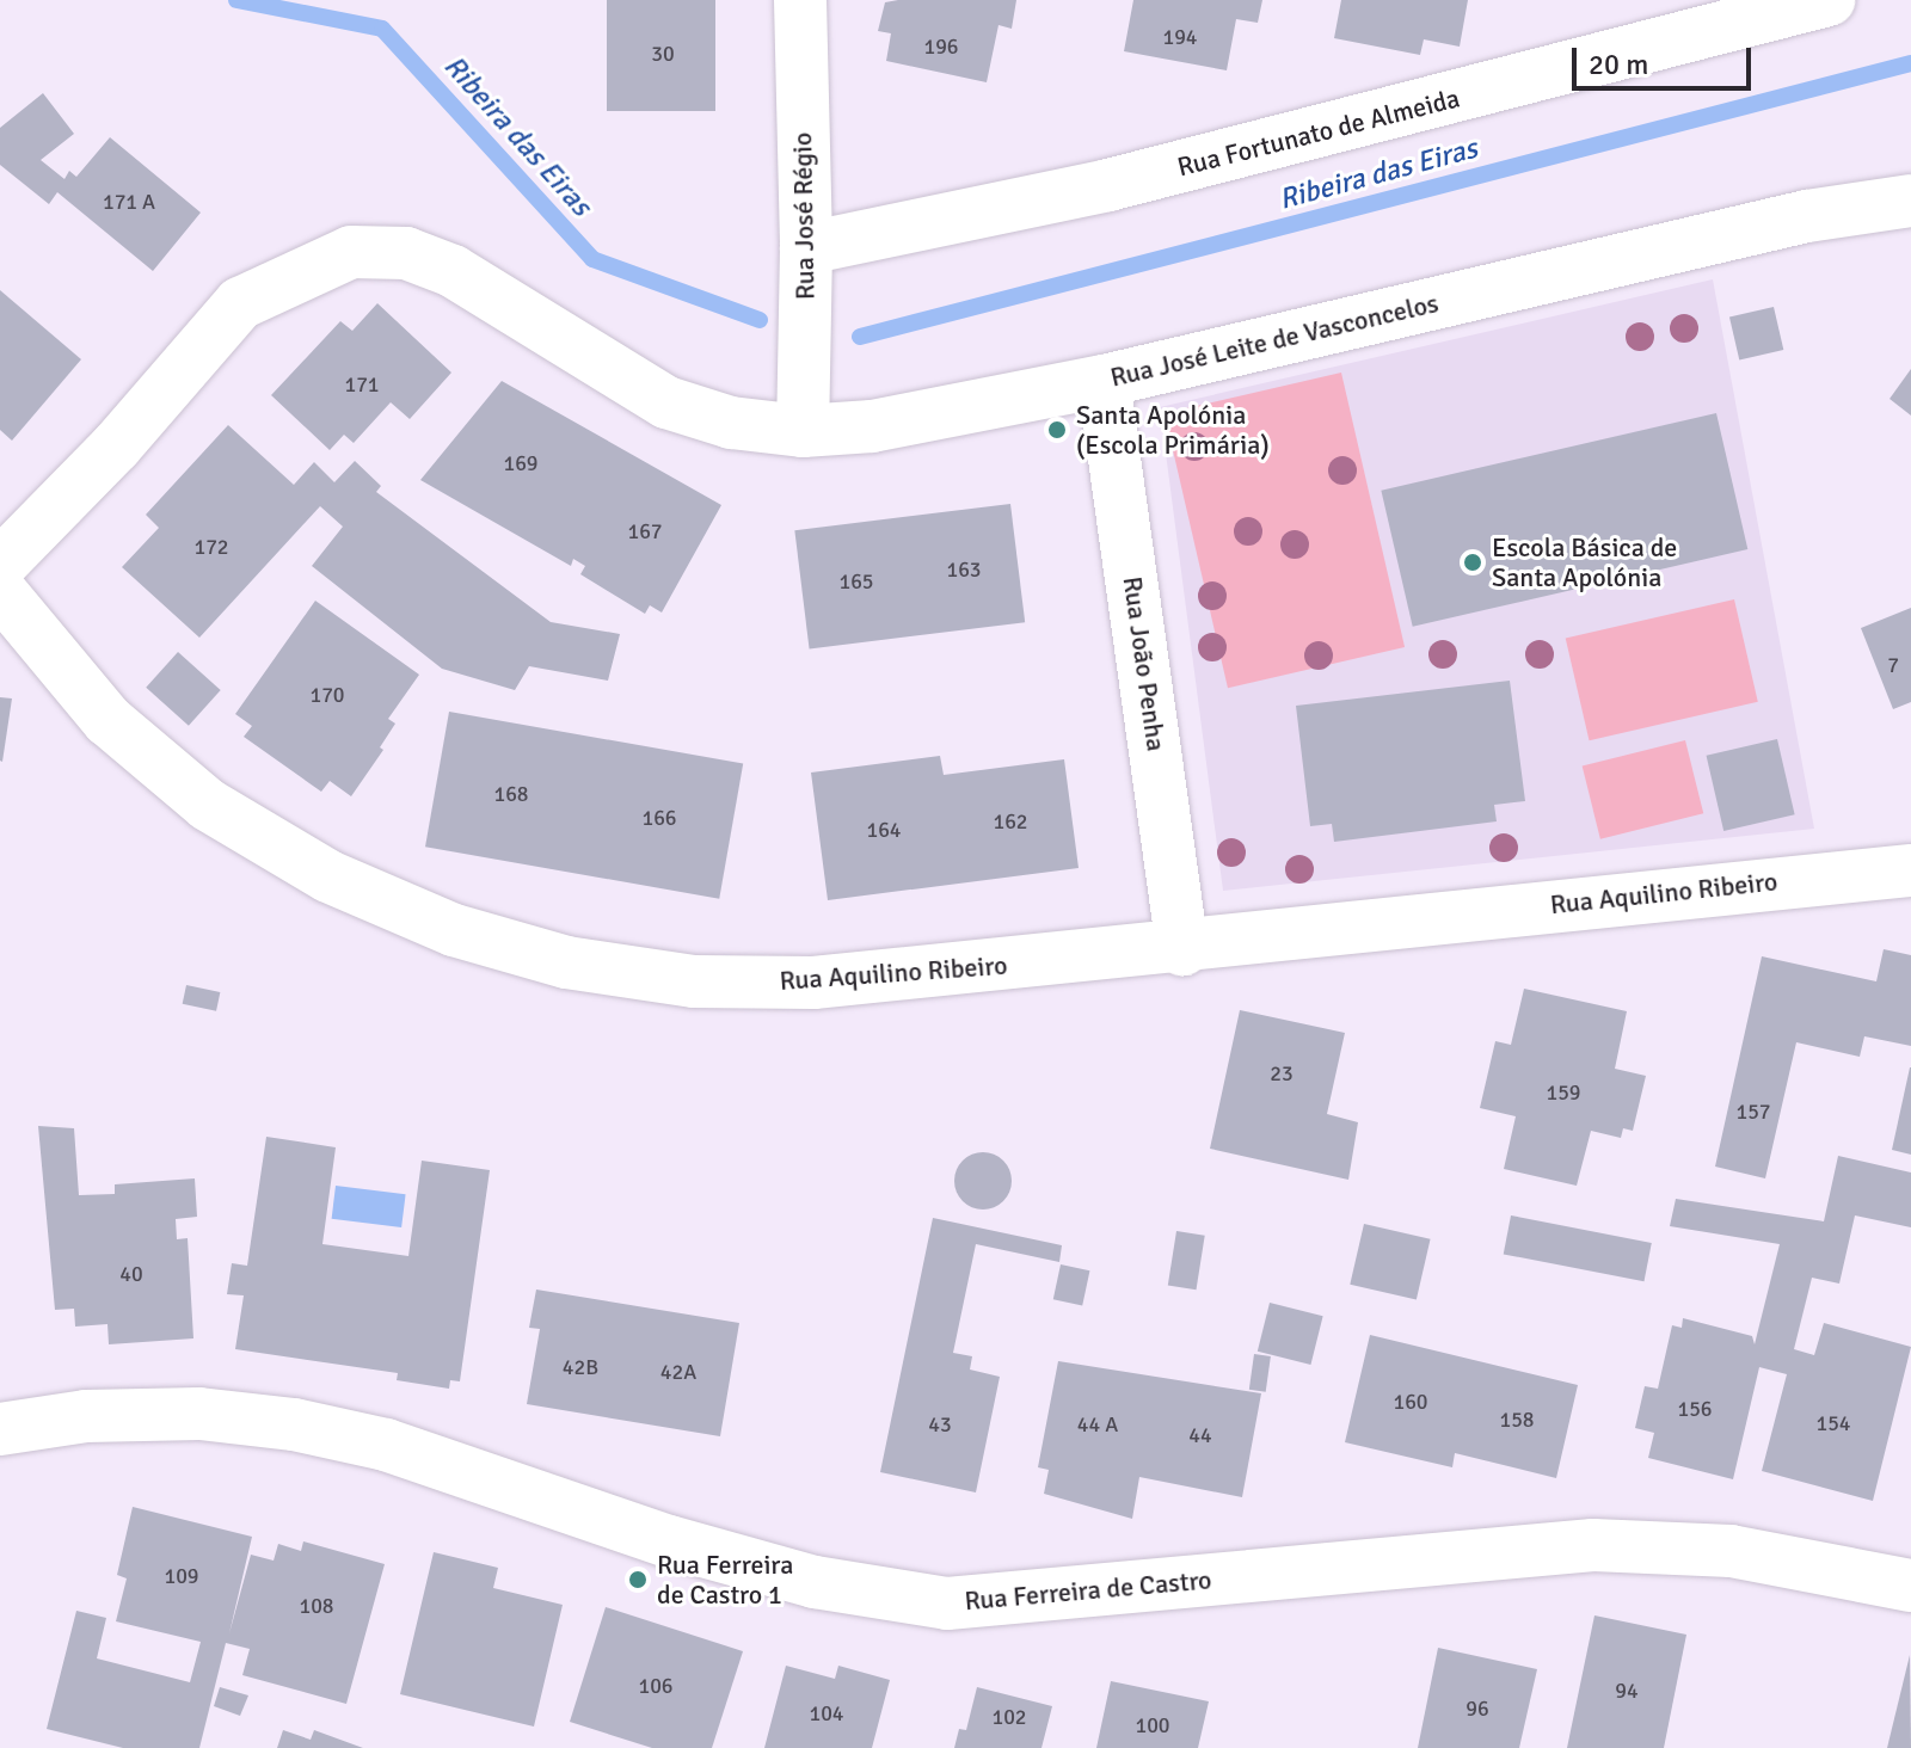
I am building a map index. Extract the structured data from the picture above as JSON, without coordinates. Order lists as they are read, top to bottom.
{
  "streets": {
    "street": [
      "Rua Fortunato de Almeida",
      "Rua José Régio",
      "Rua José Leite de Vasconcelos",
      "Rua João Penha",
      "Rua Aquilino Ribeiro",
      "Rua Ferreira de Castro"
    ]
  },
  "crossings": [
    ["Rua Fortunato de Almeida", "Rua José Régio"],
    ["Rua José Régio", "Rua José Leite de Vasconcelos"],
    ["Rua José Leite de Vasconcelos", "Rua João Penha"],
    ["Rua João Penha", "Rua Aquilino Ribeiro"]
  ],
  "water": ["Ribeira das Eiras"],
  "places": ["Santa Apolónia (Escola Primária)", "Escola Básica de Santa Apolónia", "Rua Ferreira de Castro 1"],
  "house_numbers": [
    "194",
    "196",
    "30",
    "171 A",
    "171",
    "169",
    "167",
    "172",
    "163",
    "165",
    "7",
    "170",
    "168",
    "166",
    "162",
    "164",
    "23",
    "159",
    "157",
    "40",
    "42B",
    "42A",
    "160",
    "156",
    "158",
    "154",
    "43",
    "44 A",
    "44",
    "109",
    "108",
    "106",
    "94",
    "96",
    "104",
    "102",
    "100"
  ],
  "scale_bar": "20 m"
}
